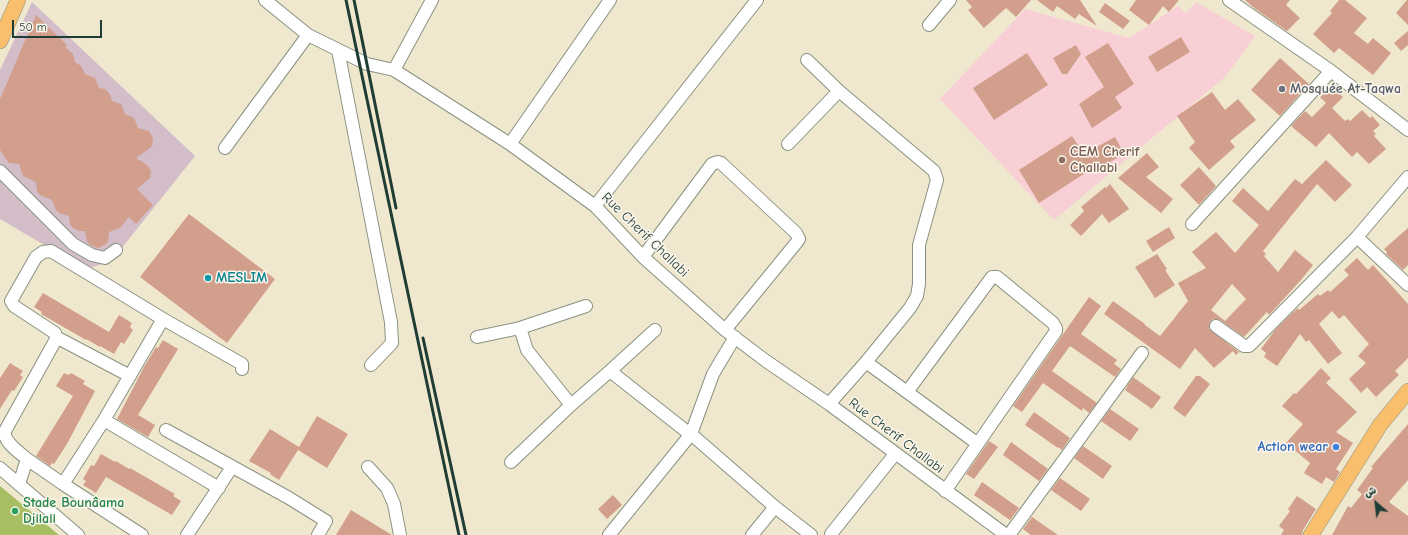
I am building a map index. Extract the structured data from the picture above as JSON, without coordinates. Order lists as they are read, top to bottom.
{
  "streets": {
    "street": ["Rue Cherif Challabi"]
  },
  "places": [
    "Mosquée At-Taqwa",
    "CEM Cherif Challabi",
    "MESLIM",
    "Action wear",
    "Stade Bounâama Djilali"
  ],
  "scale_bar": "50 m",
  "north": "top left"
}
